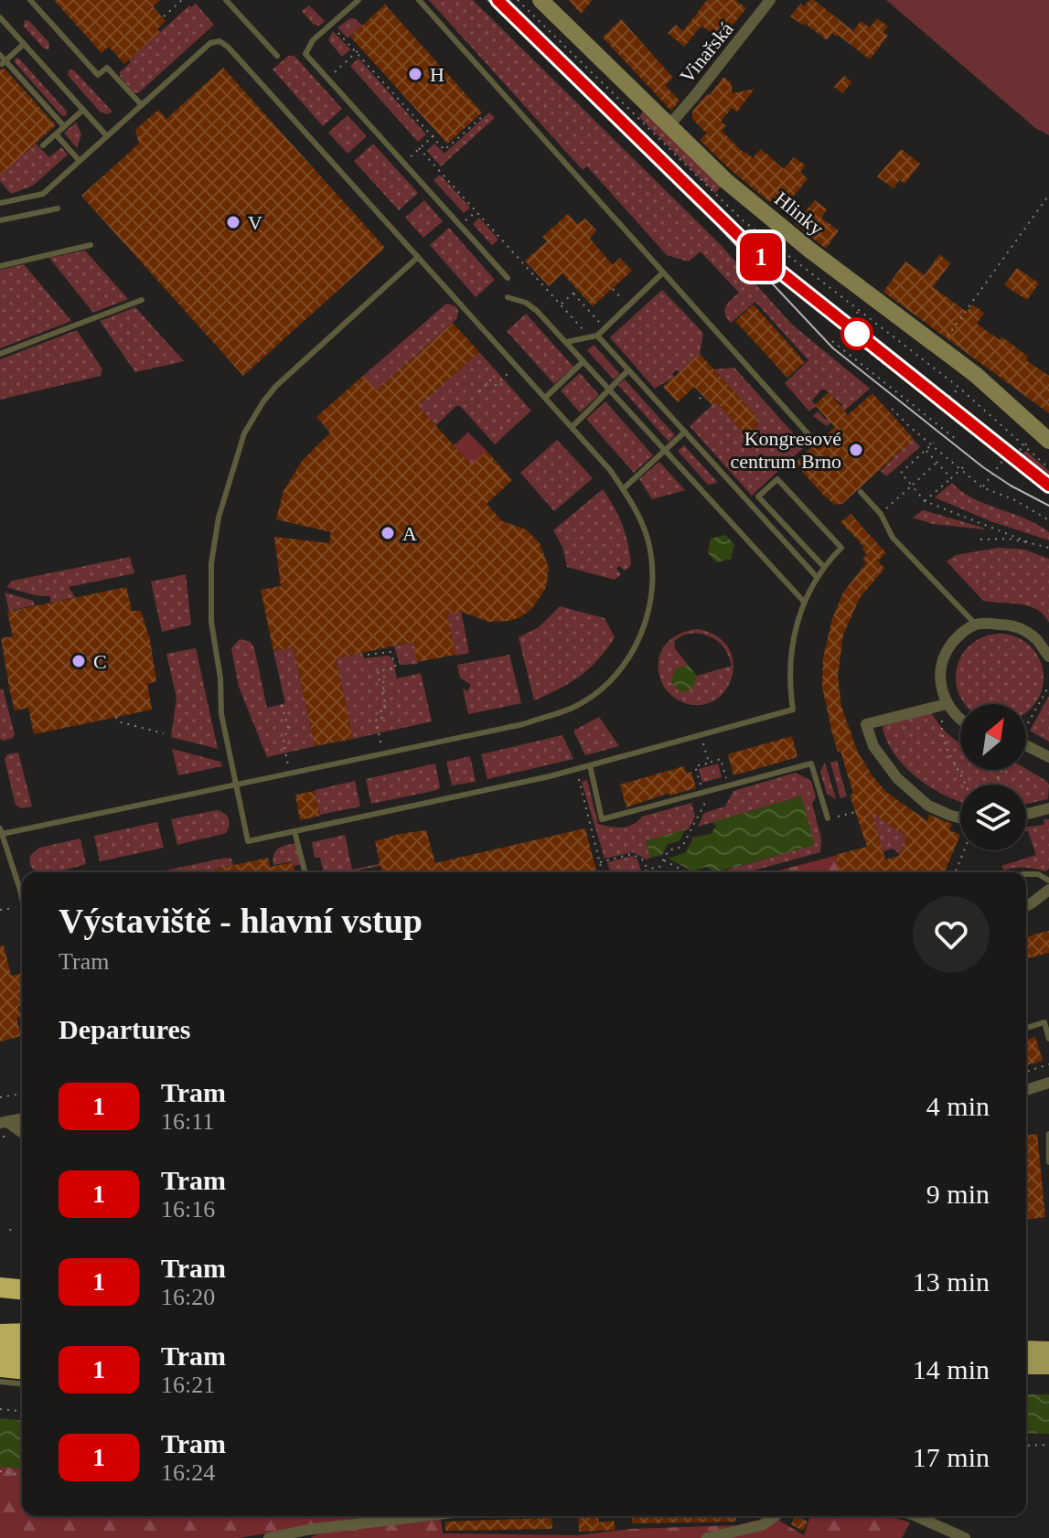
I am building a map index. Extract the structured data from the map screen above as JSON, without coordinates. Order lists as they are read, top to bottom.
{
  "streets": {
    "street": ["Vinařská", "Hlinky"]
  },
  "crossings": [
    ["Vinařská", "Hlinky"]
  ],
  "places": [
    "H",
    "V",
    "Kongresové centrum Brno",
    "A",
    "C"
  ],
  "lines": ["tram line 1"],
  "north": "top right",
  "page": {
    "on_map": "1",
    "heading": [
      ["Výstaviště - hlavní vstup", "Tram"],
      "Departures"
    ],
    "list": [
      {
        "mark": "1",
        "name": "Tram",
        "note": "16:11",
        "value": "4 min"
      },
      {
        "mark": "1",
        "name": "Tram",
        "note": "16:16",
        "value": "9 min"
      },
      {
        "mark": "1",
        "name": "Tram",
        "note": "16:20",
        "value": "13 min"
      },
      {
        "mark": "1",
        "name": "Tram",
        "note": "16:21",
        "value": "14 min"
      },
      {
        "mark": "1",
        "name": "Tram",
        "note": "16:24",
        "value": "17 min"
      }
    ]
  }
}
